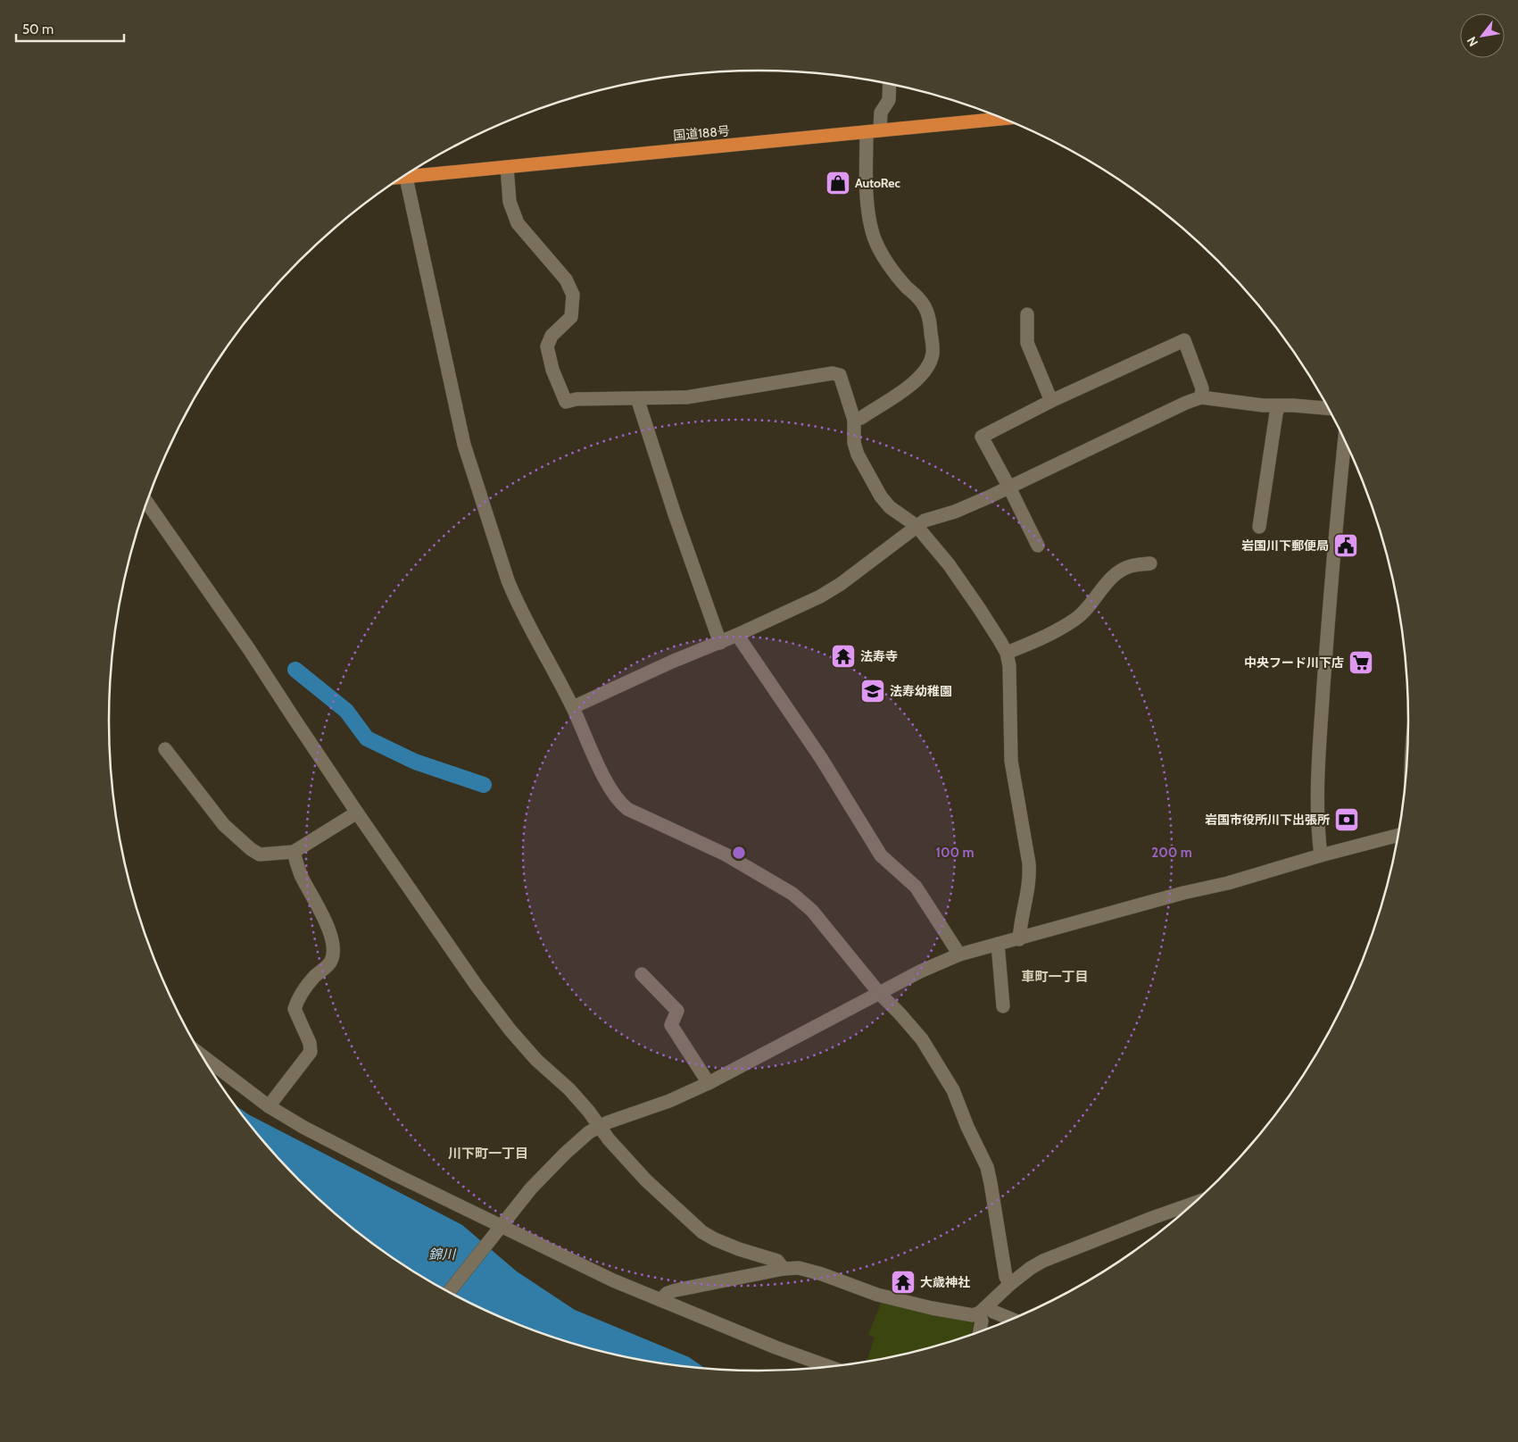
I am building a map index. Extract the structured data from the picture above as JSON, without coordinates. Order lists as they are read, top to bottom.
{
  "streets": {
    "highway": ["国道188号"]
  },
  "districts": ["車町一丁目", "川下町一丁目"],
  "water": ["錦川"],
  "places": {
    "shop": ["AutoRec"],
    "public building": ["岩国川下郵便局"],
    "temple": ["法寿寺", "大歳神社"],
    "supermarket": ["中央フード川下店"],
    "school or university": ["法寿幼稚園"],
    "bank": ["岩国市役所川下出張所"]
  },
  "scale_bar": "50 m",
  "north": "bottom left",
  "rings": ["100 m", "200 m"]
}
